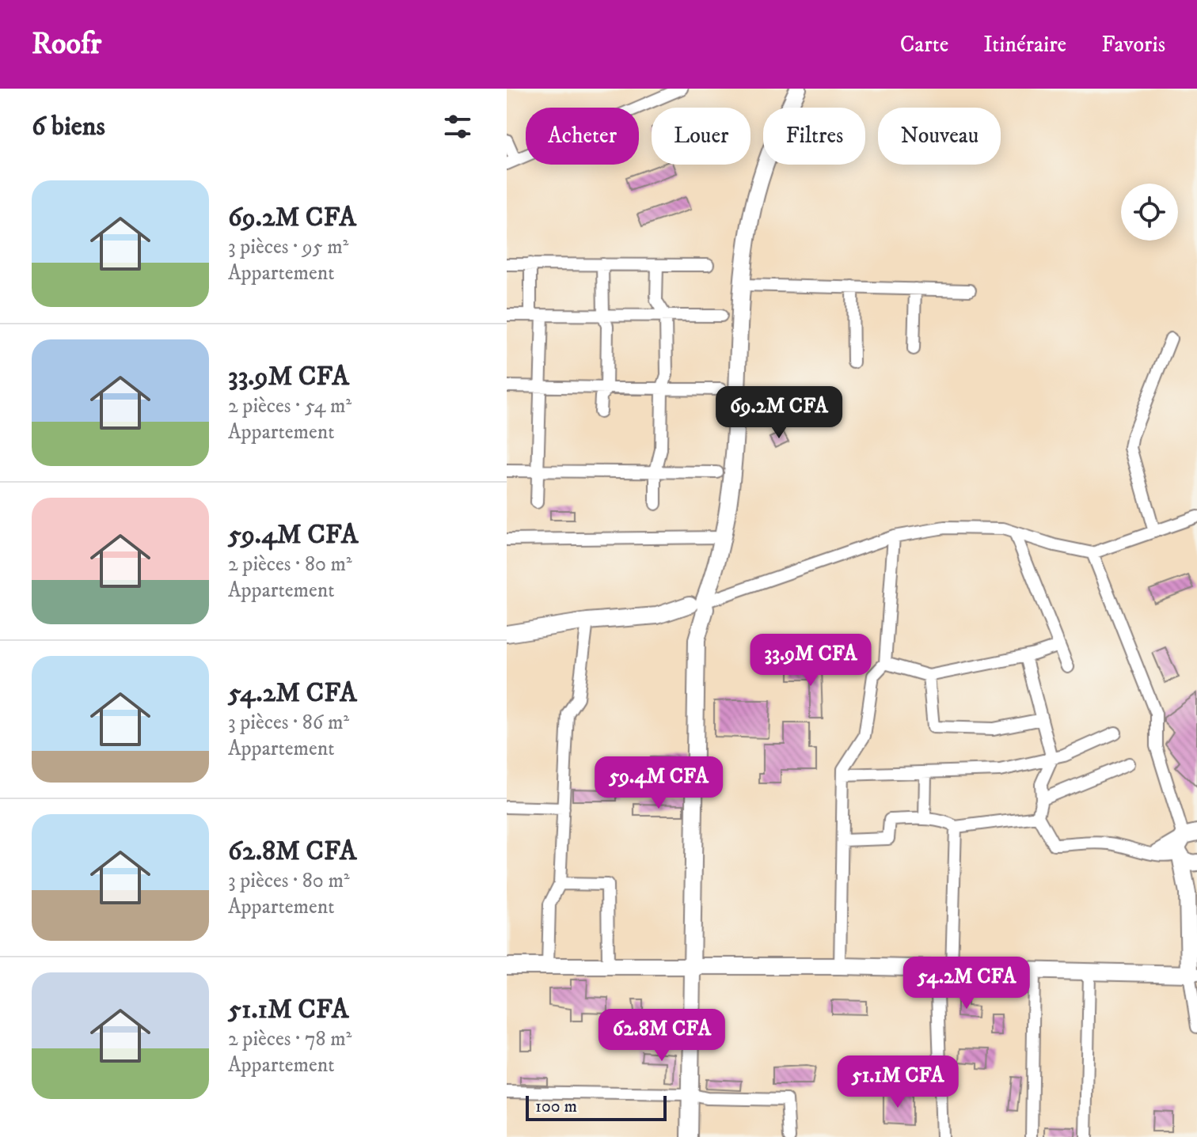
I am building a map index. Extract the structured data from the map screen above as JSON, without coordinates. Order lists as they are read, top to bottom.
{
  "scale_bar": "100 m",
  "page": {
    "header": "Roofr",
    "nav": ["Carte", "Itinéraire", "Favoris"],
    "heading": "6 biens",
    "chip": [
      "Acheter",
      "Louer",
      "Filtres",
      "Nouveau"
    ],
    "list": [
      {
        "name": "69.2M CFA",
        "note": "3 pièces · 95 m² · Appartement"
      },
      {
        "name": "33.9M CFA",
        "note": "2 pièces · 54 m² · Appartement"
      },
      {
        "name": "59.4M CFA",
        "note": "2 pièces · 80 m² · Appartement"
      },
      {
        "name": "54.2M CFA",
        "note": "3 pièces · 86 m² · Appartement"
      },
      {
        "name": "62.8M CFA",
        "note": "3 pièces · 80 m² · Appartement"
      },
      {
        "name": "51.1M CFA",
        "note": "2 pièces · 78 m² · Appartement"
      }
    ],
    "price": [
      "69.2M CFA",
      "33.9M CFA",
      "59.4M CFA",
      "54.2M CFA",
      "62.8M CFA",
      "51.1M CFA"
    ],
    "scale": "100 m"
  }
}
